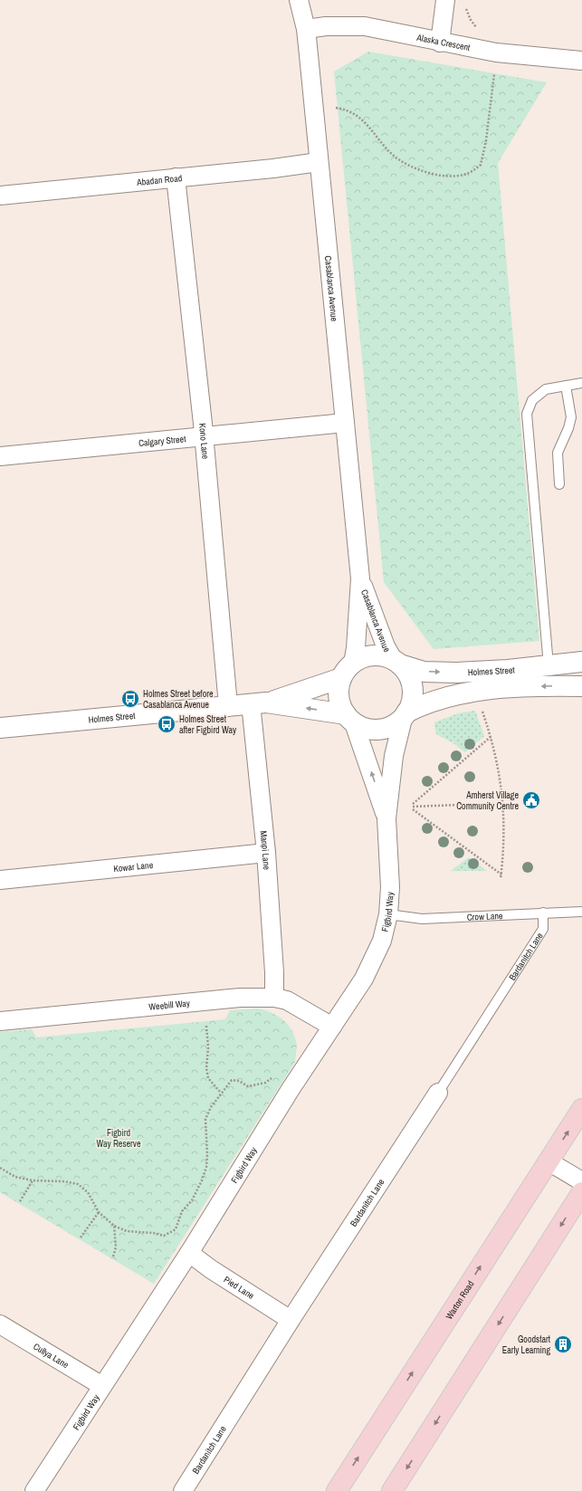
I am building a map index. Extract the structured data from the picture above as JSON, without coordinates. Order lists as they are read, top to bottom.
{
  "streets": {
    "main road": ["Holmes Street", "Warton Road"],
    "street": [
      "Alaska Crescent",
      "Abadan Road",
      "Casablanca Avenue",
      "Calgary Street",
      "Kono Lane",
      "Manpi Lane",
      "Kowar Lane",
      "Figbird Way",
      "Bardanitch Lane",
      "Weebill Way",
      "Pied Lane",
      "Cullya Lane"
    ],
    "lane": ["Crow Lane"]
  },
  "crossings": [
    ["Alaska Crescent", "Casablanca Avenue"],
    ["Abadan Road", "Casablanca Avenue"],
    ["Abadan Road", "Kono Lane"],
    ["Casablanca Avenue", "Calgary Street"],
    ["Casablanca Avenue", "Holmes Street"],
    ["Casablanca Avenue", "Figbird Way"],
    ["Calgary Street", "Kono Lane"],
    ["Kono Lane", "Holmes Street"],
    ["Holmes Street", "Manpi Lane"],
    ["Holmes Street", "Figbird Way"],
    ["Manpi Lane", "Kowar Lane"],
    ["Manpi Lane", "Weebill Way"],
    ["Figbird Way", "Crow Lane"],
    ["Figbird Way", "Weebill Way"],
    ["Figbird Way", "Pied Lane"],
    ["Figbird Way", "Cullya Lane"],
    ["Crow Lane", "Bardanitch Lane"],
    ["Bardanitch Lane", "Pied Lane"]
  ],
  "parks": ["Figbird Way Reserve"],
  "places": {
    "bus stop": ["Holmes Street before Casablanca Avenue", "Holmes Street after Figbird Way"],
    "public building": ["Amherst Village Community Centre"],
    "building": ["Goodstart Early Learning"]
  }
}
